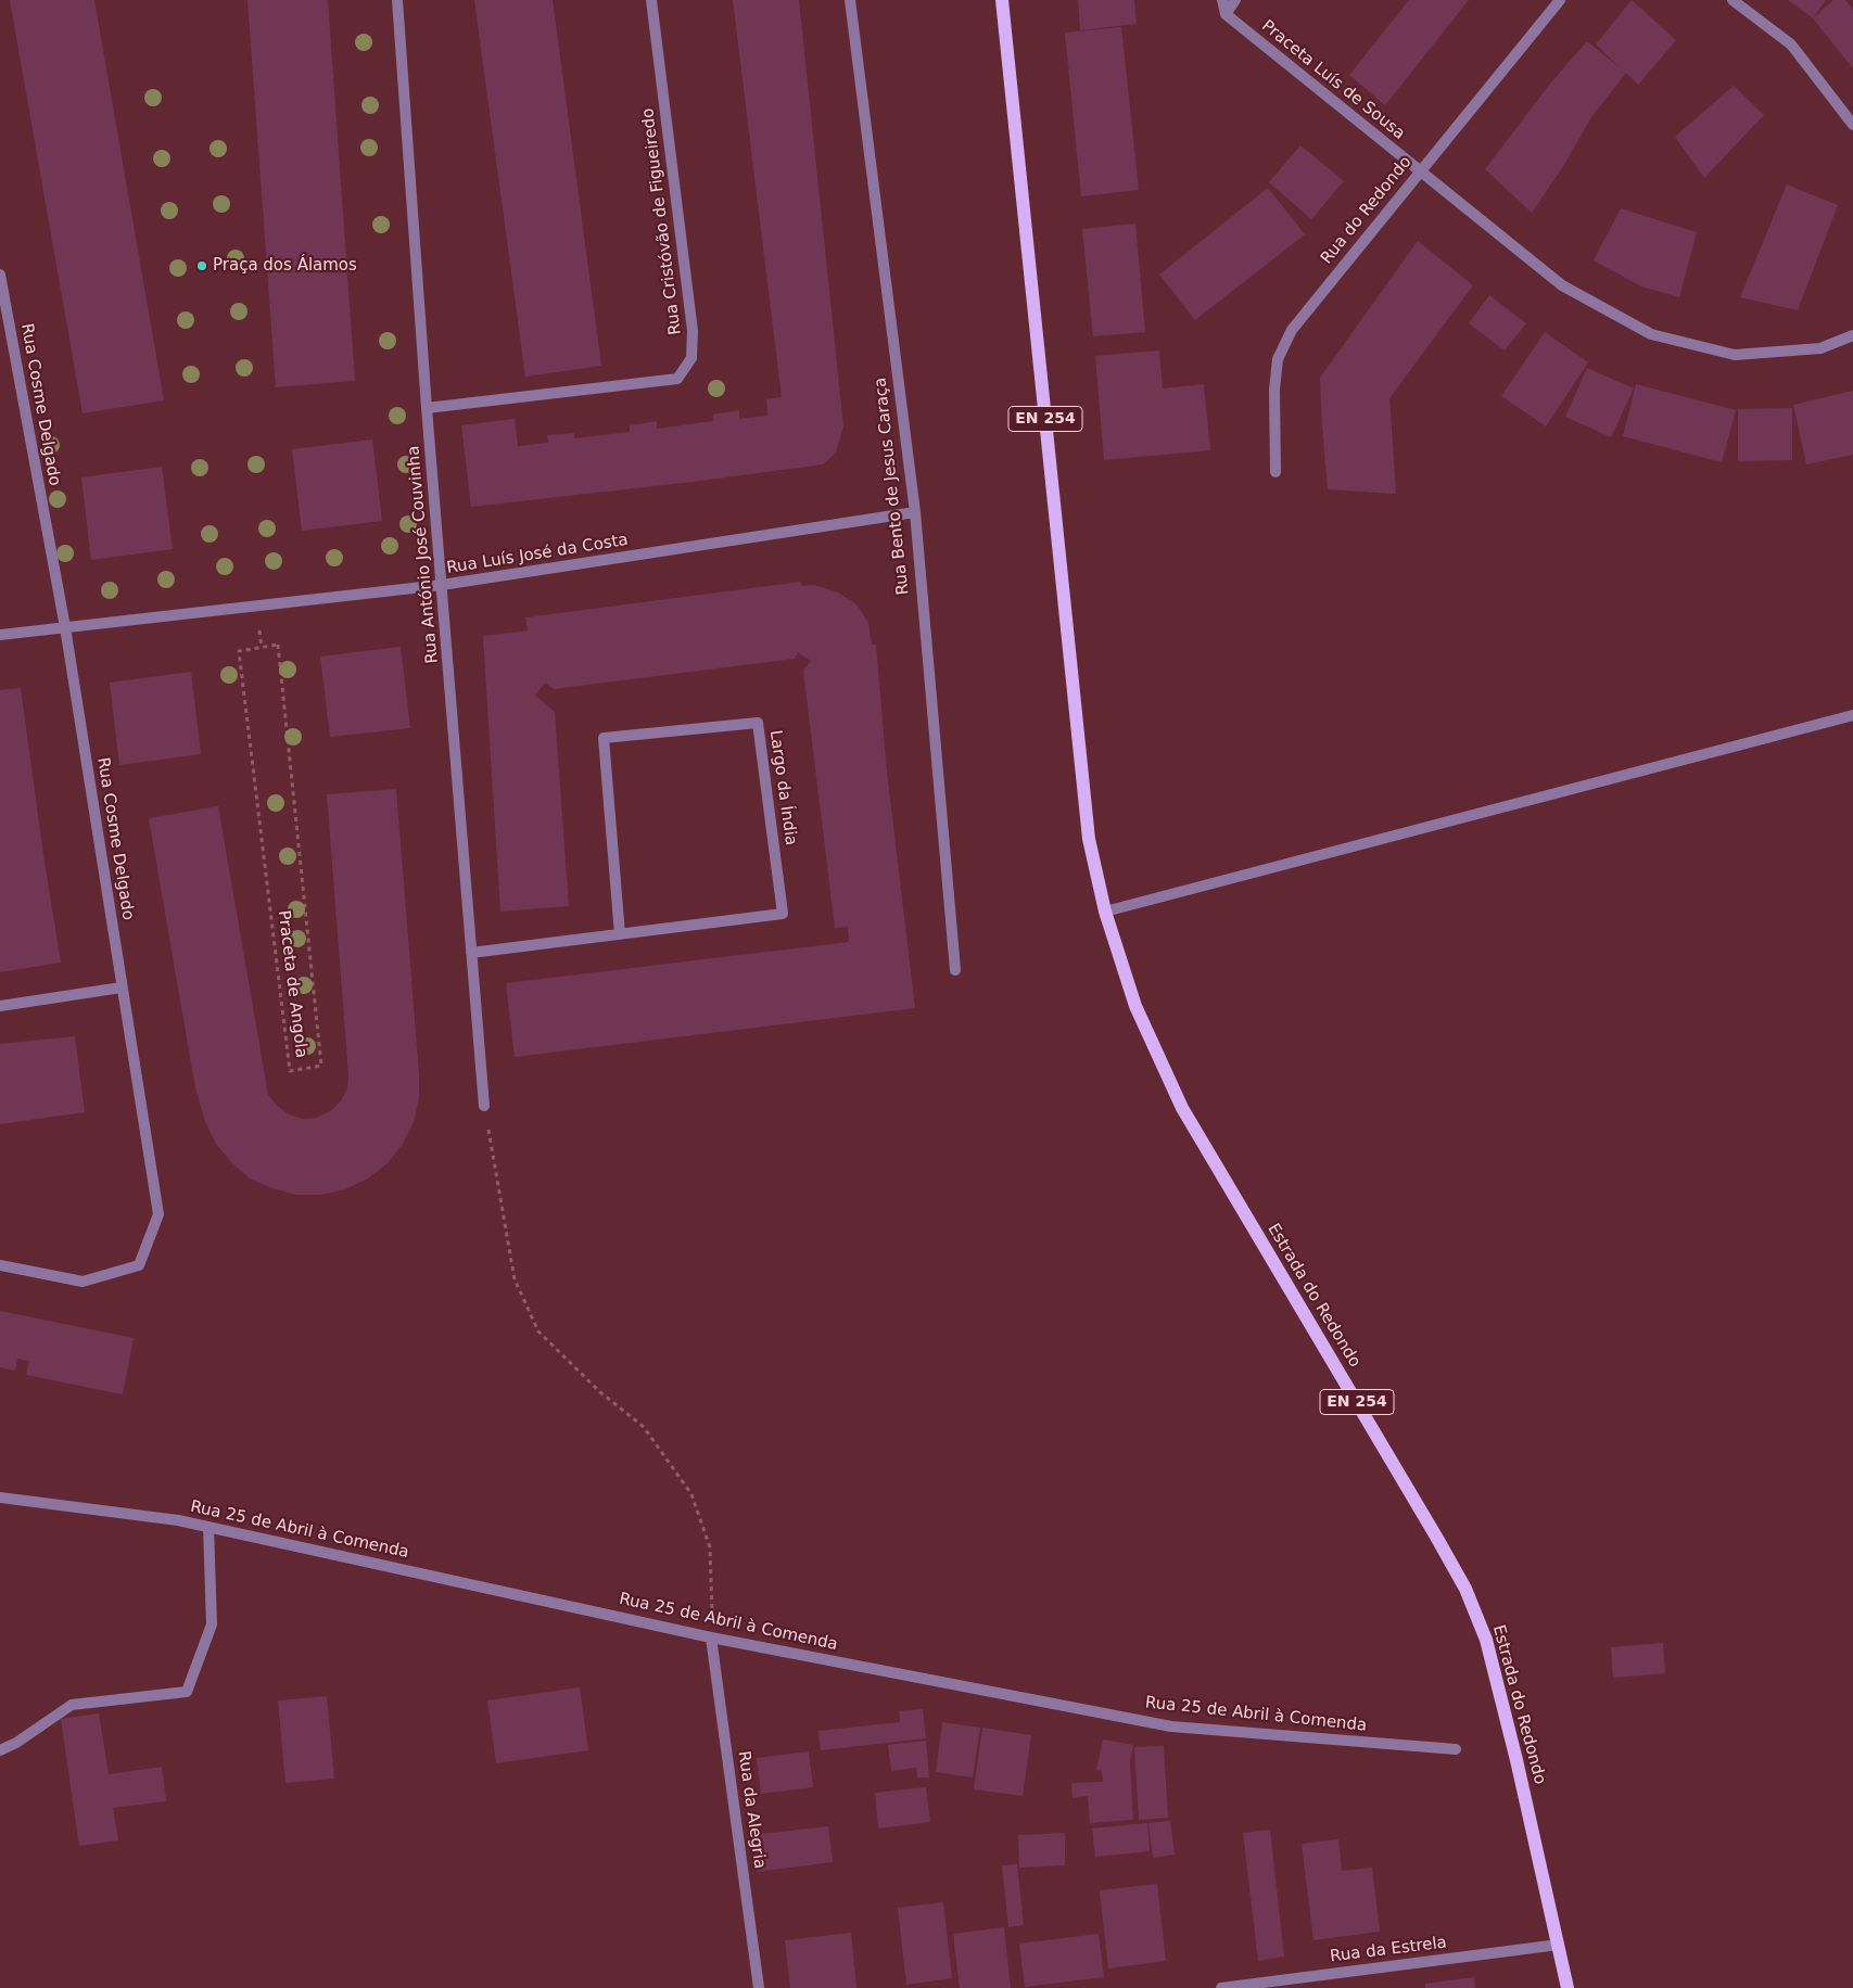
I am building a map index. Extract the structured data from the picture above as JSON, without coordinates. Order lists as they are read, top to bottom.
{
  "streets": {
    "main road": ["EN 254", "Estrada do Redondo"],
    "street": [
      "Praceta Luís de Sousa",
      "Rua do Redondo",
      "Rua Cristóvão de Figueiredo",
      "Rua Cosme Delgado",
      "Rua Bento de Jesus Caraça",
      "Rua António José Couvinha",
      "Rua Luís José da Costa",
      "Largo da Índia",
      "Rua 25 de Abril à Comenda",
      "Rua da Alegria",
      "Rua da Estrela"
    ],
    "path": ["Praceta de Angola"]
  },
  "crossings": [
    ["Praceta Luís de Sousa", "Rua do Redondo"],
    ["Rua Cristóvão de Figueiredo", "Rua António José Couvinha"],
    ["Rua Cosme Delgado", "Rua Luís José da Costa"],
    ["Rua Bento de Jesus Caraça", "Rua Luís José da Costa"],
    ["Rua António José Couvinha", "Rua Luís José da Costa"],
    ["Rua António José Couvinha", "Largo da Índia"],
    ["Estrada do Redondo", "Rua da Estrela"],
    ["Rua 25 de Abril à Comenda", "Rua da Alegria"]
  ],
  "places": ["Praça dos Álamos"]
}
